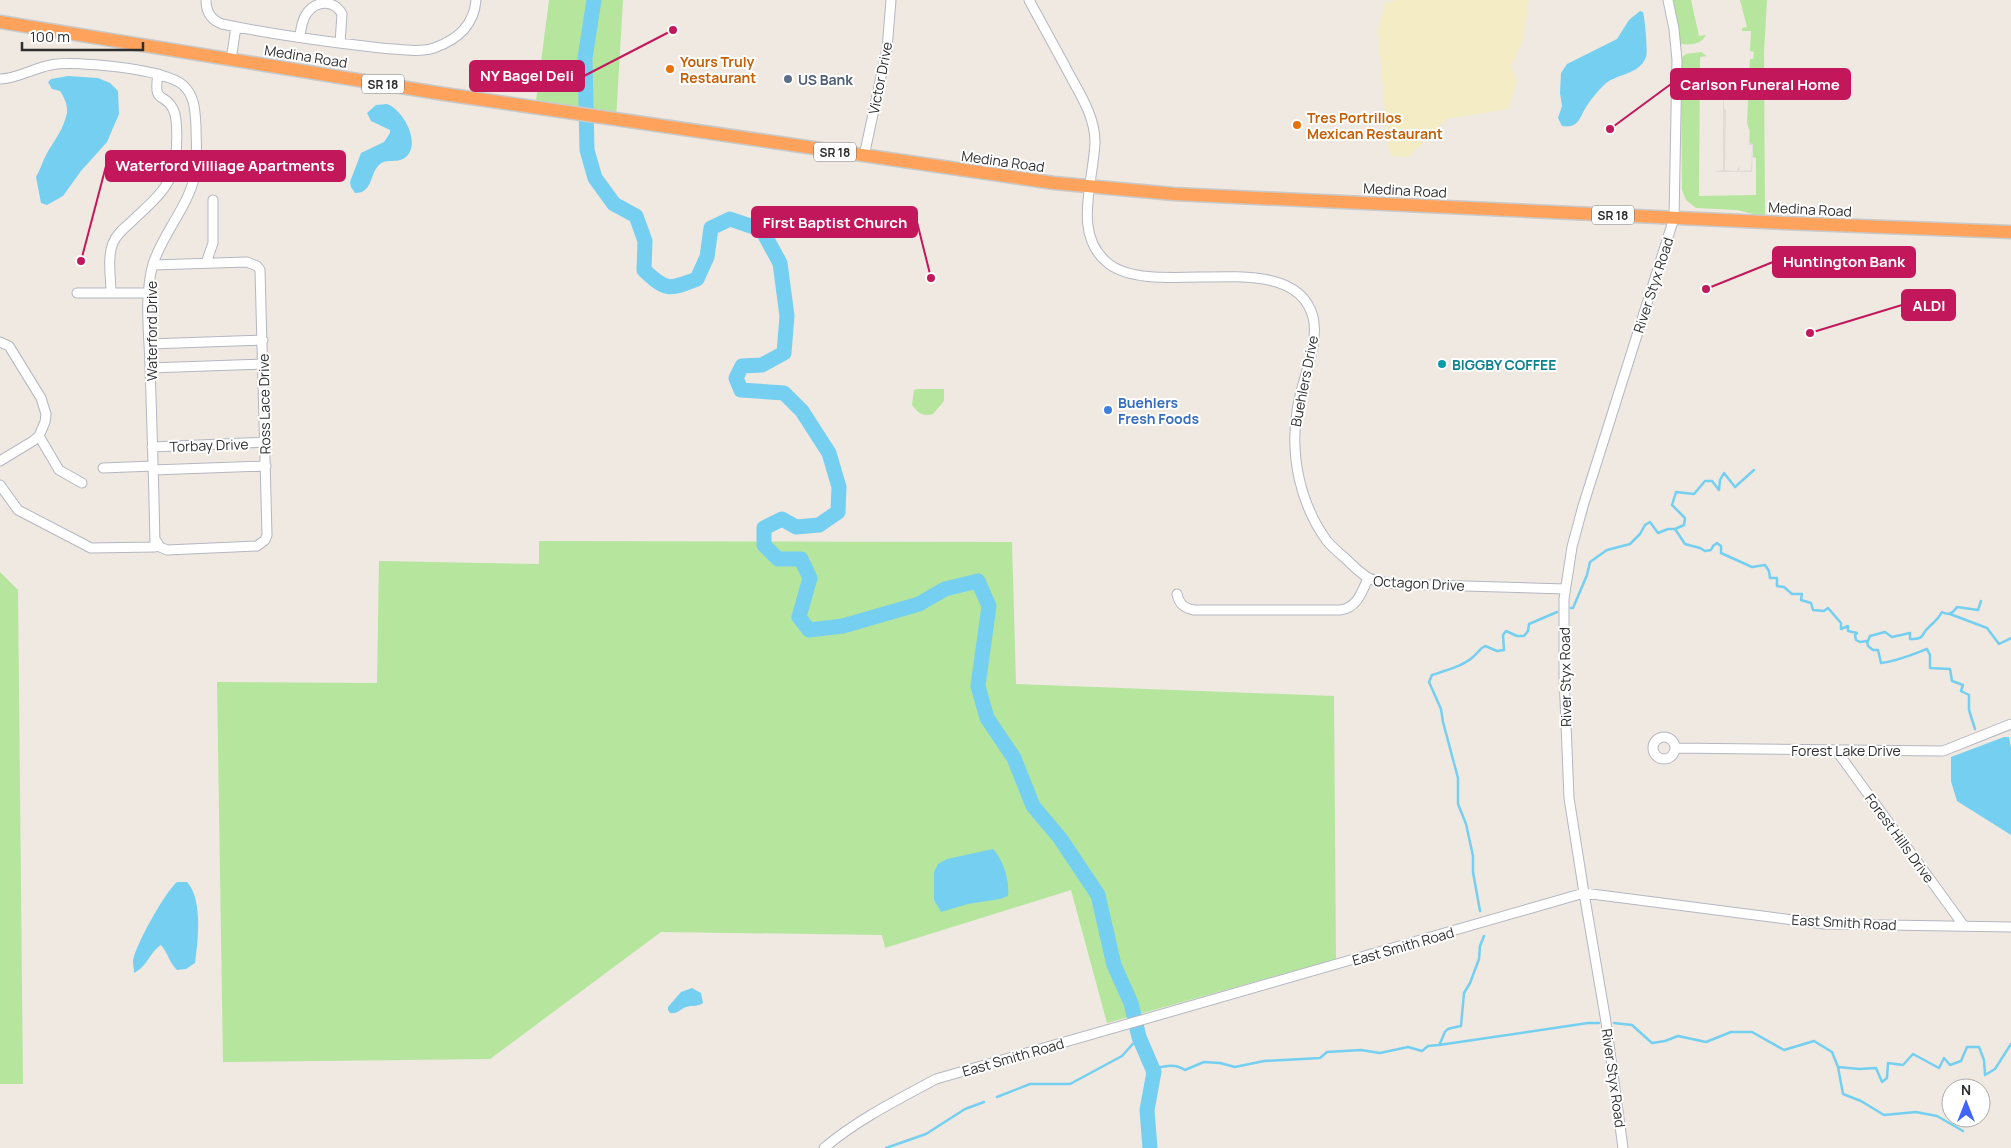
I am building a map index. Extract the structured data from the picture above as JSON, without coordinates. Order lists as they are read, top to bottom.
{
  "streets": {
    "highway": ["Medina Road", "SR 18"],
    "street": [
      "Victor Drive",
      "River Styx Road",
      "Waterford Drive",
      "Buehlers Drive",
      "Ross Lace Drive",
      "Torbay Drive",
      "Octagon Drive",
      "Forest Lake Drive",
      "Forest Hills Drive",
      "East Smith Road"
    ]
  },
  "crossings": [
    ["Medina Road", "Victor Drive"],
    ["Medina Road", "River Styx Road"],
    ["Medina Road", "Buehlers Drive"],
    ["River Styx Road", "Octagon Drive"],
    ["River Styx Road", "East Smith Road"],
    ["Waterford Drive", "Ross Lace Drive"],
    ["Waterford Drive", "Torbay Drive"],
    ["Buehlers Drive", "Octagon Drive"],
    ["Ross Lace Drive", "Torbay Drive"],
    ["Forest Lake Drive", "Forest Hills Drive"],
    ["Forest Hills Drive", "East Smith Road"]
  ],
  "places": [
    "NY Bagel Deli",
    "Yours Truly Restaurant",
    "US Bank",
    "Tres Portrillos Mexican Restaurant",
    "Carlson Funeral Home",
    "Waterford Villiage Apartments",
    "First Baptist Church",
    "Huntington Bank",
    "ALDI",
    "BIGGBY COFFEE",
    "Buehlers Fresh Foods"
  ],
  "scale_bar": "100 m",
  "north": "top"
}
